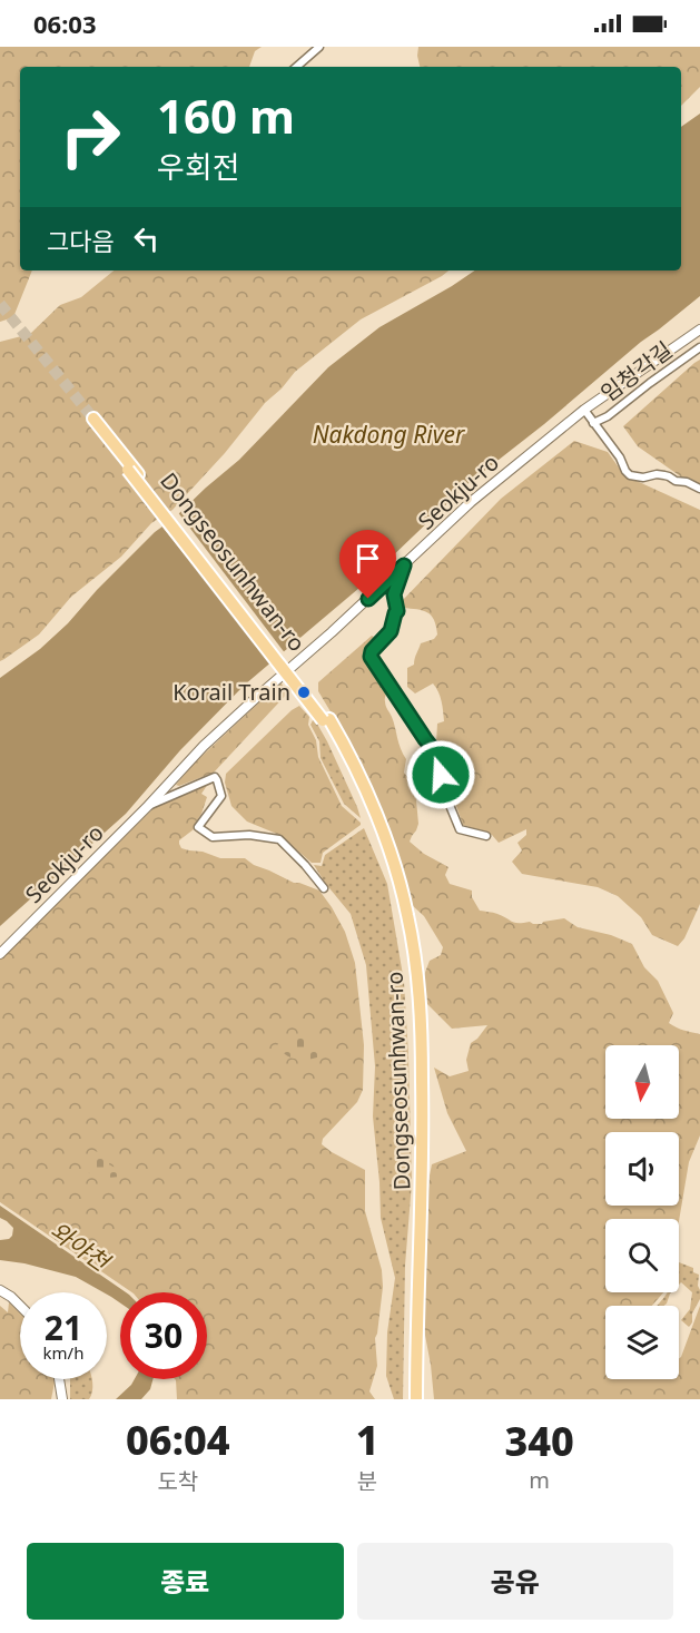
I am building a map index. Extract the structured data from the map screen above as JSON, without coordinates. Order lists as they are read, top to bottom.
{
  "streets": {
    "highway": ["Dongseosunhwan-ro"],
    "street": ["임청각길", "Seokju-ro"]
  },
  "water": ["Nakdong River", "와야천"],
  "places": ["Korail Train"],
  "north": "bottom",
  "page": {
    "status": "06:03",
    "turn": ["160 m", "우회전"],
    "then": "그다음",
    "speed": "21 km/h",
    "limit": "30",
    "eta": [
      "06:04",
      "도착",
      "1",
      "분",
      "340",
      "m"
    ],
    "buttons": ["종료", "공유"]
  }
}
